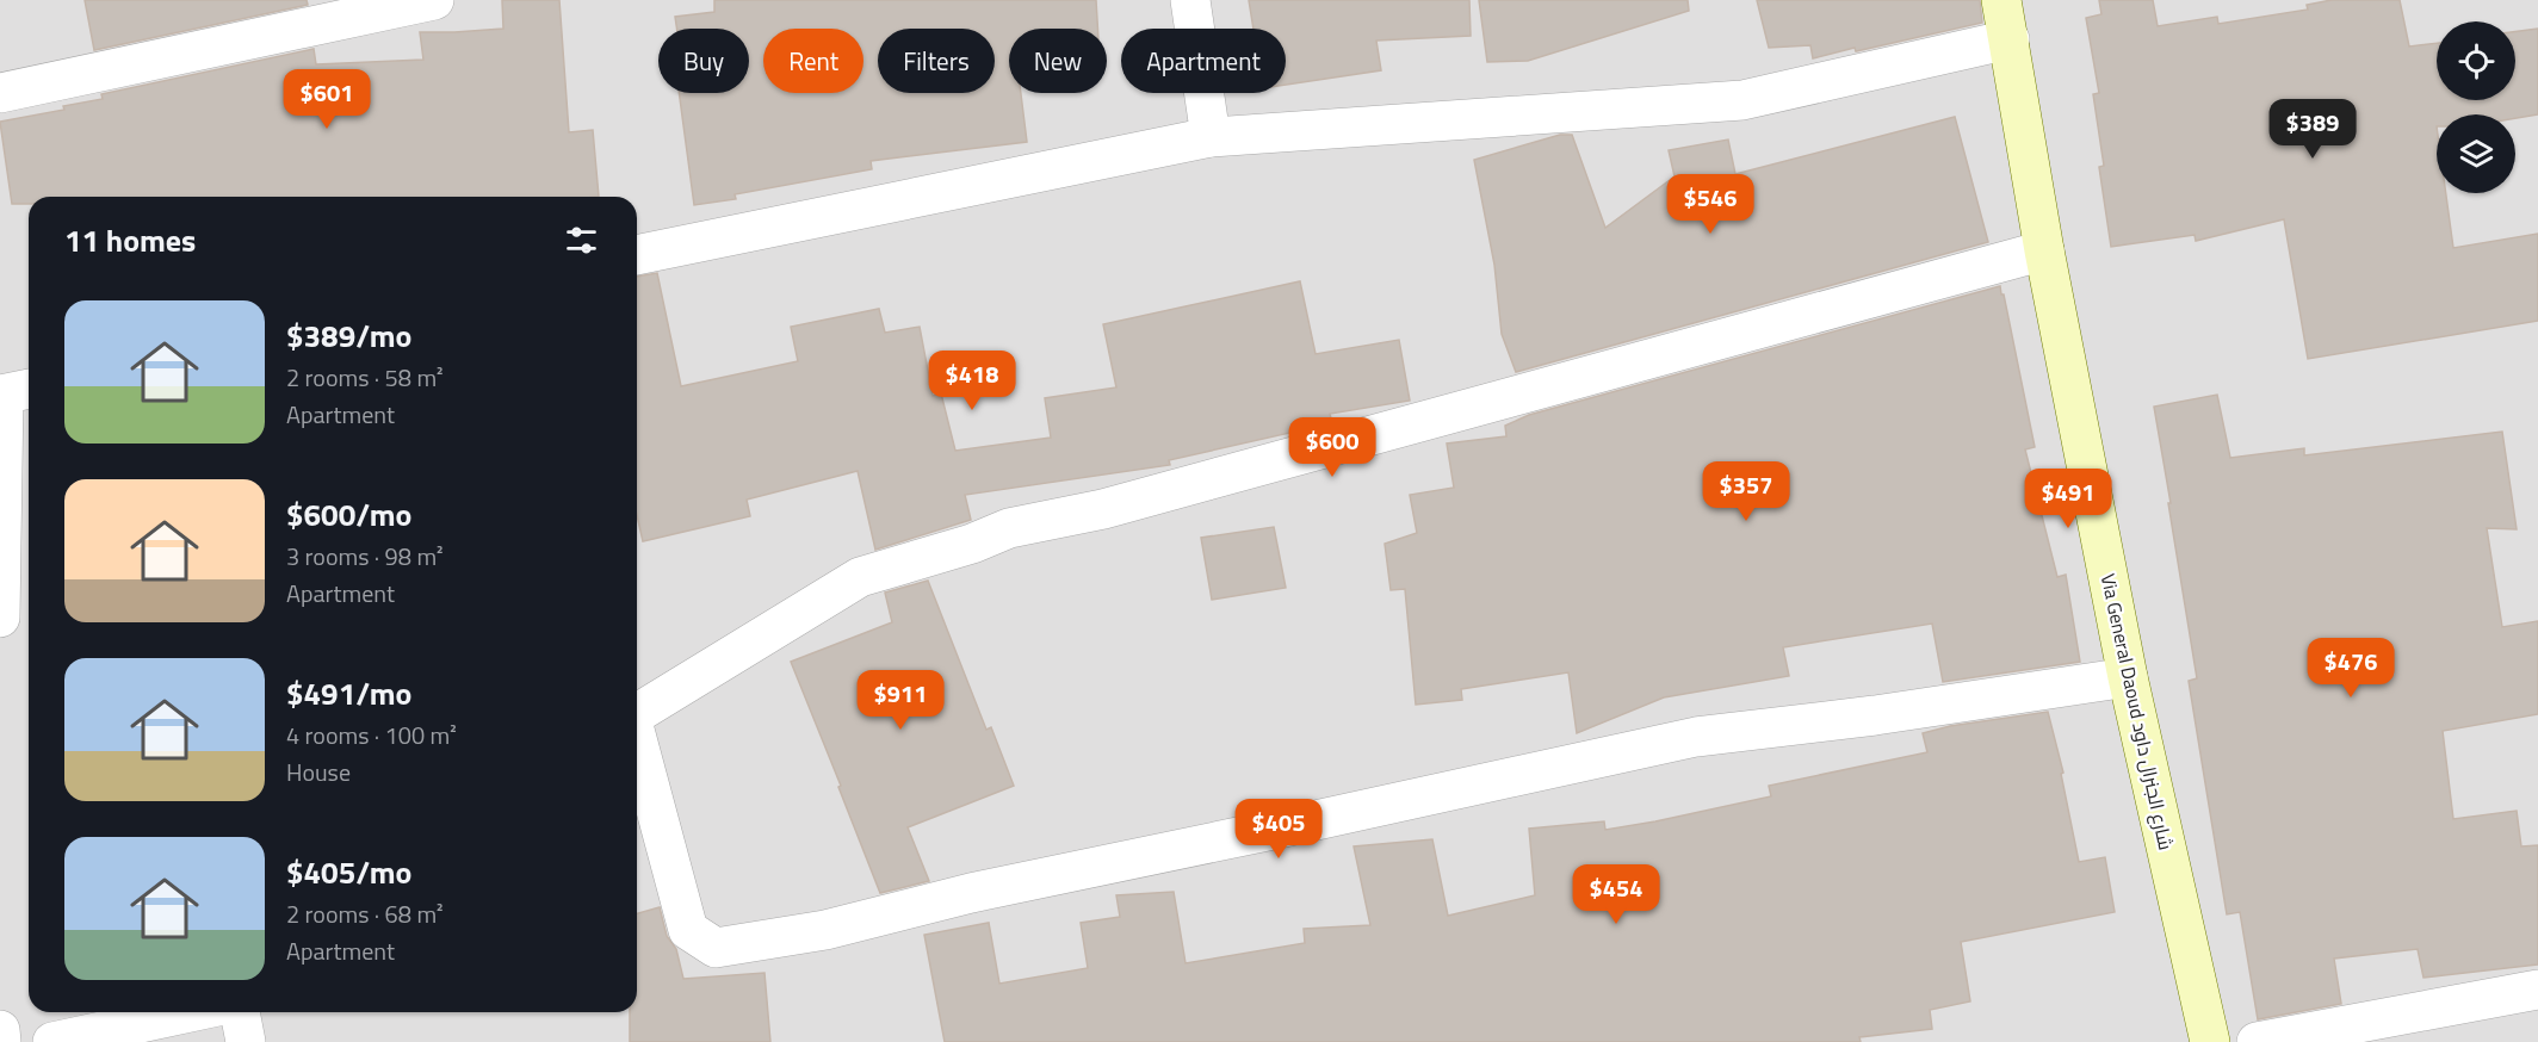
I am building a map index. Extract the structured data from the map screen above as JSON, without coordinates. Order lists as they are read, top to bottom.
{
  "streets": {
    "main road": ["Via General Daoud شارع الجنرال داود"]
  },
  "page": {
    "chip": [
      "Buy",
      "Rent",
      "Filters",
      "New",
      "Apartment"
    ],
    "price": [
      "$601",
      "$389",
      "$546",
      "$418",
      "$600",
      "$357",
      "$491",
      "$476",
      "$911",
      "$405",
      "$454"
    ],
    "heading": "11 homes",
    "list": [
      {
        "name": "$389/mo",
        "note": "2 rooms · 58 m² · Apartment"
      },
      {
        "name": "$600/mo",
        "note": "3 rooms · 98 m² · Apartment"
      },
      {
        "name": "$491/mo",
        "note": "4 rooms · 100 m² · House"
      },
      {
        "name": "$405/mo",
        "note": "2 rooms · 68 m² · Apartment"
      }
    ]
  }
}
